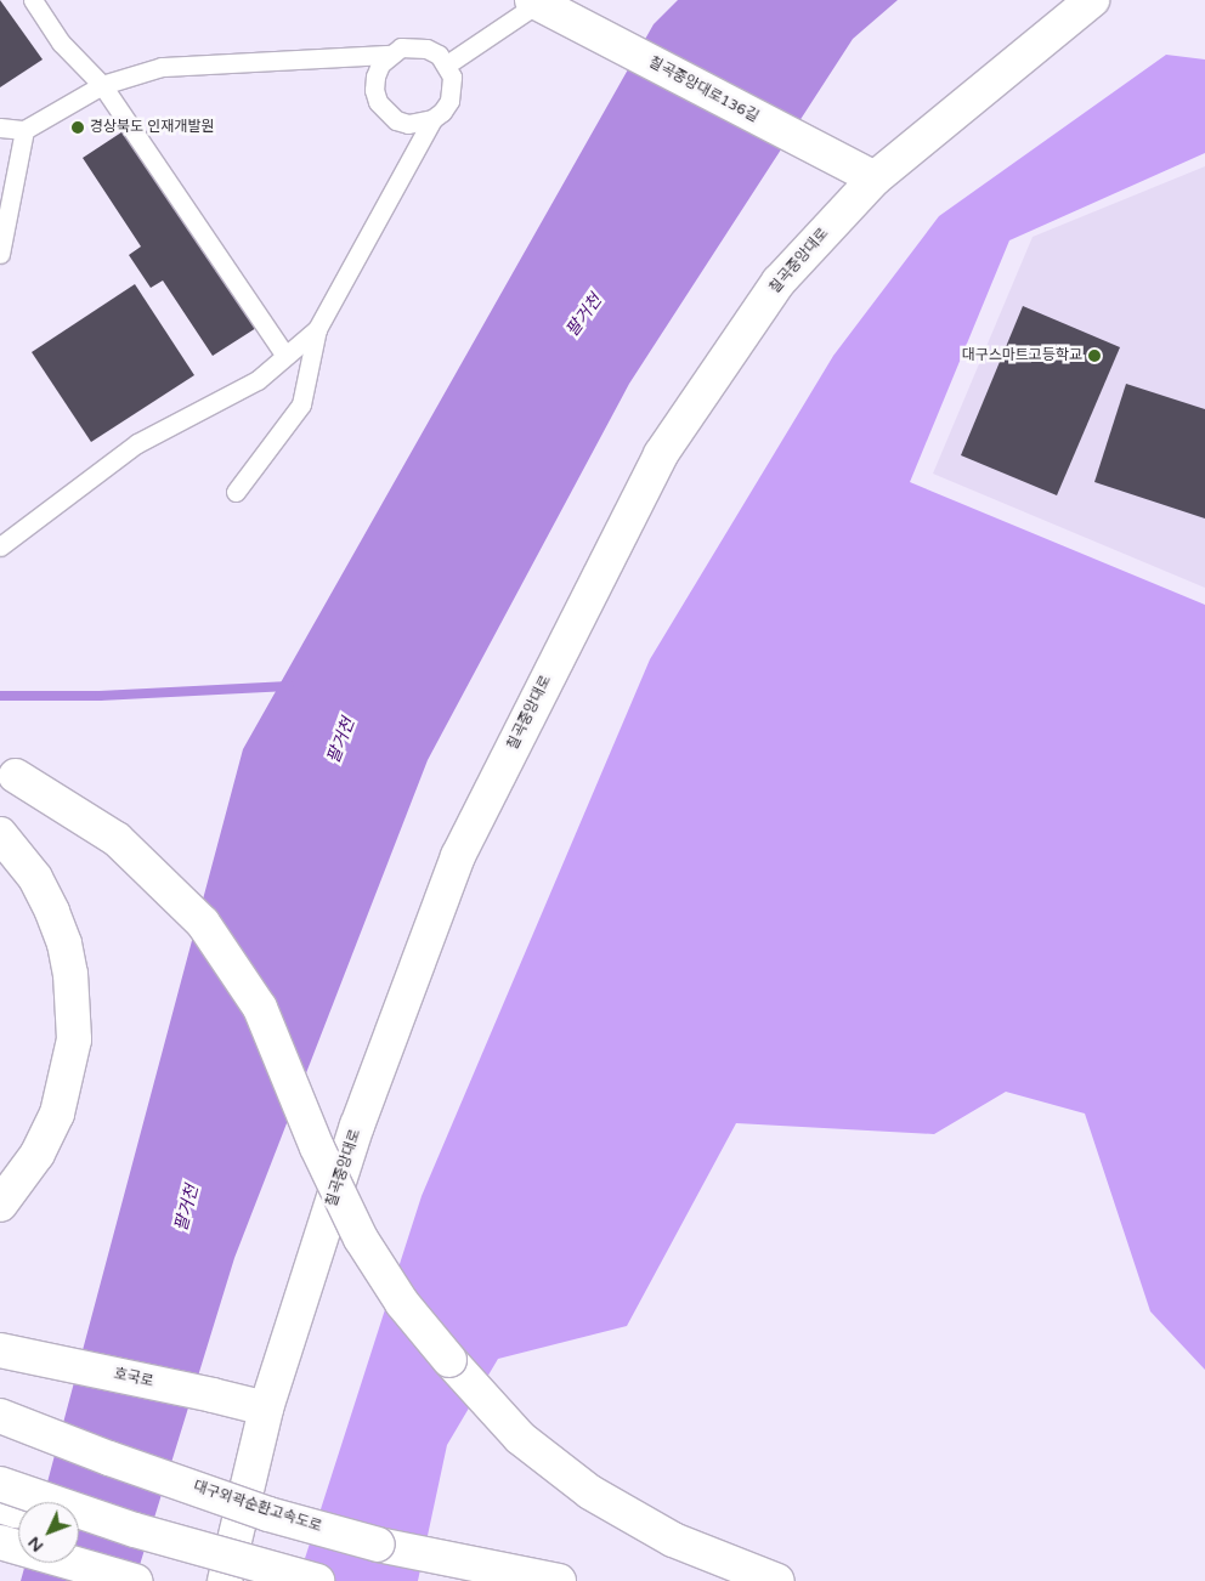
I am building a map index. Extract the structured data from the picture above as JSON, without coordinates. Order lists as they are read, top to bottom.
{
  "streets": {
    "main road": [
      "칠곡중앙대로136길",
      "칠곡중앙대로",
      "호국로",
      "대구외곽순환고속도로"
    ]
  },
  "crossings": [
    ["칠곡중앙대로136길", "칠곡중앙대로"],
    ["칠곡중앙대로", "호국로"]
  ],
  "water": ["팔거천"],
  "places": ["경상북도 인재개발원", "대구스마트고등학교"],
  "north": "bottom left"
}
